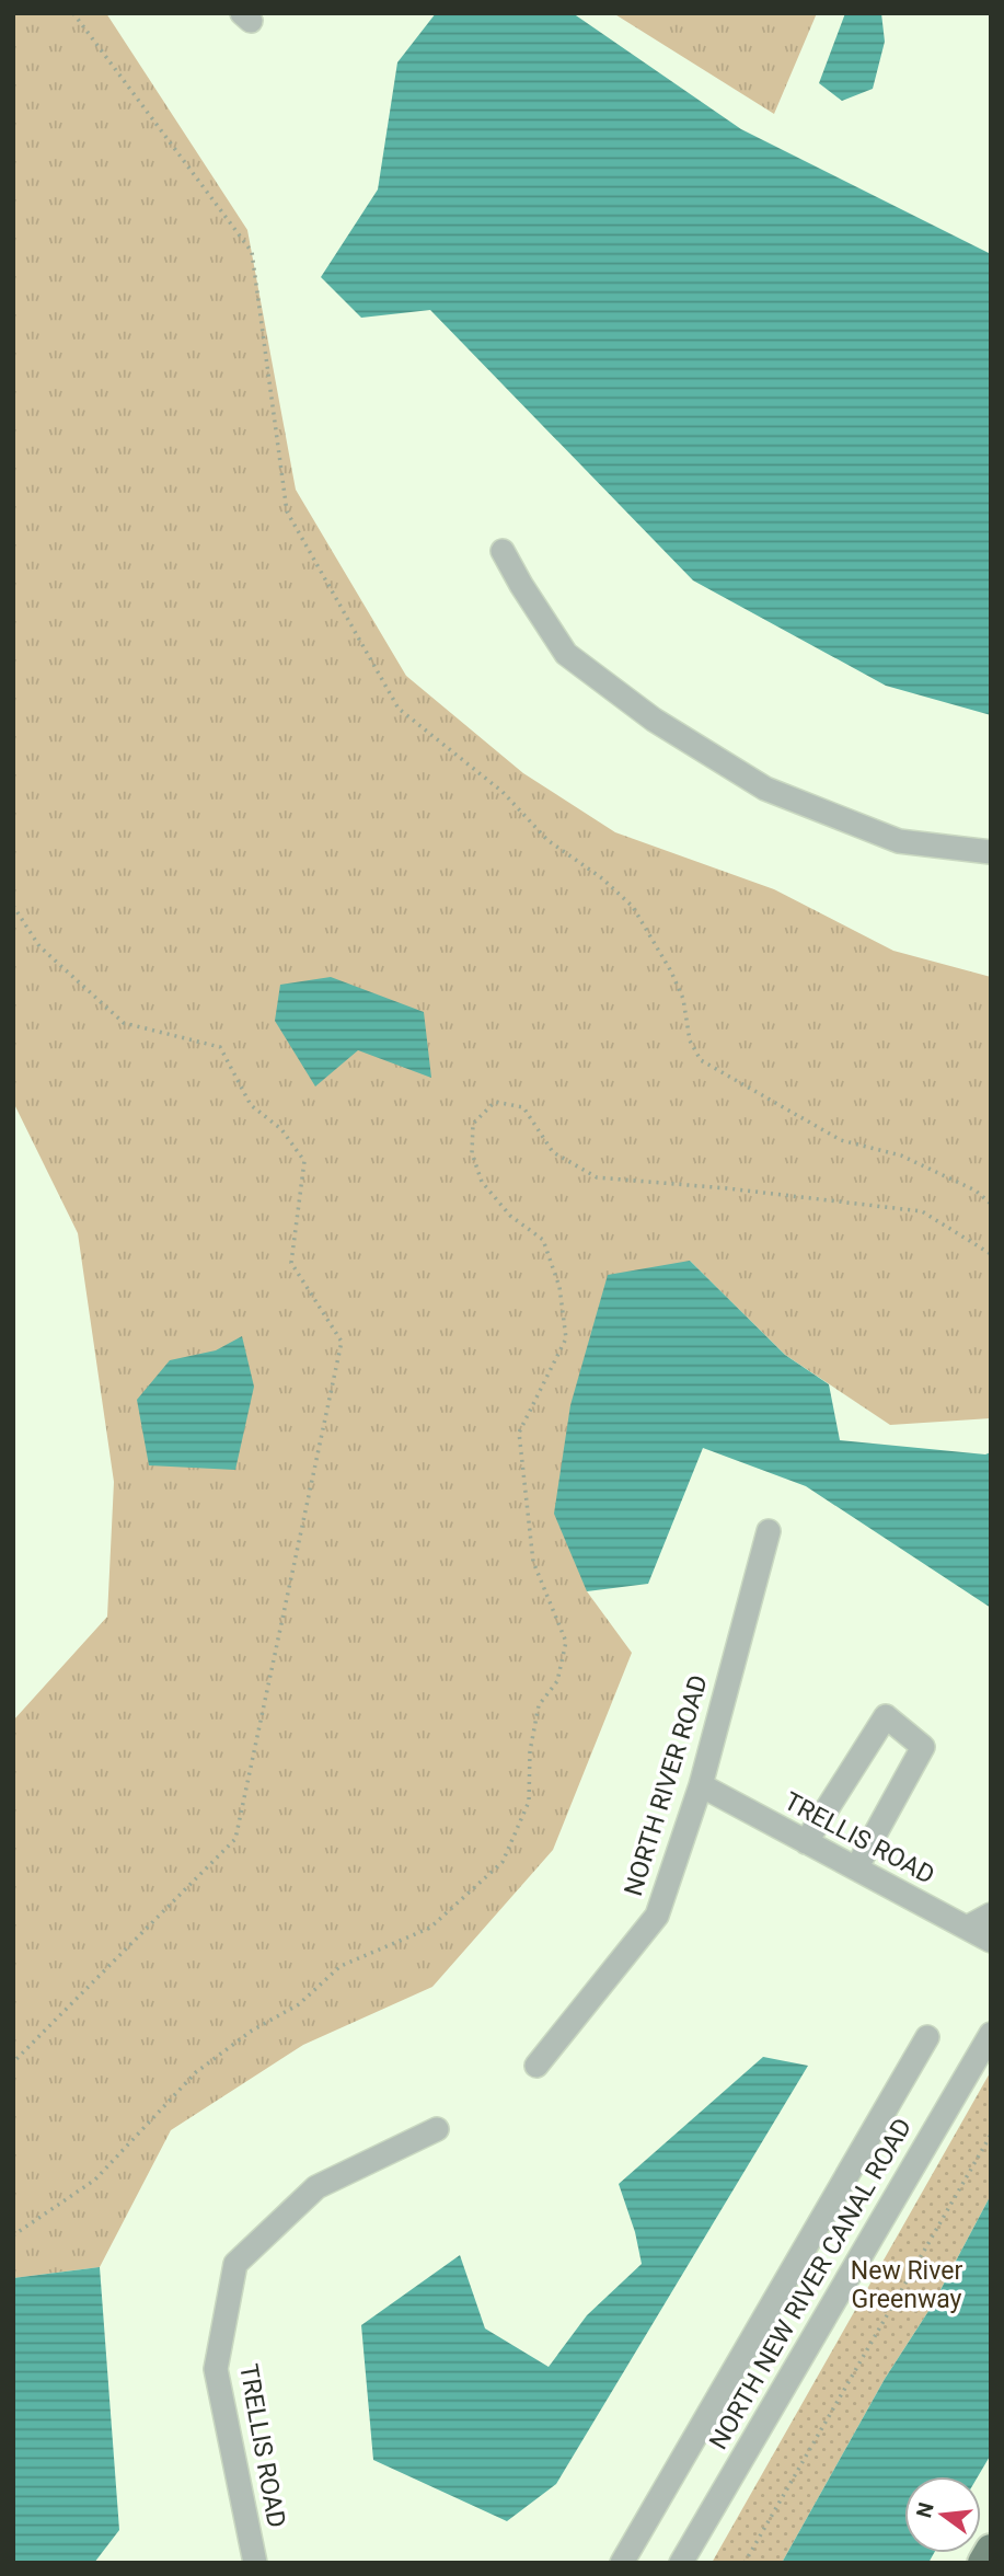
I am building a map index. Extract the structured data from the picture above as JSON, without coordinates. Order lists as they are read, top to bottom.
{
  "streets": {
    "street": ["NORTH RIVER ROAD", "TRELLIS ROAD", "NORTH NEW RIVER CANAL ROAD"]
  },
  "crossings": [
    ["NORTH RIVER ROAD", "TRELLIS ROAD"]
  ],
  "parks": ["New River Greenway"],
  "north": "left"
}
